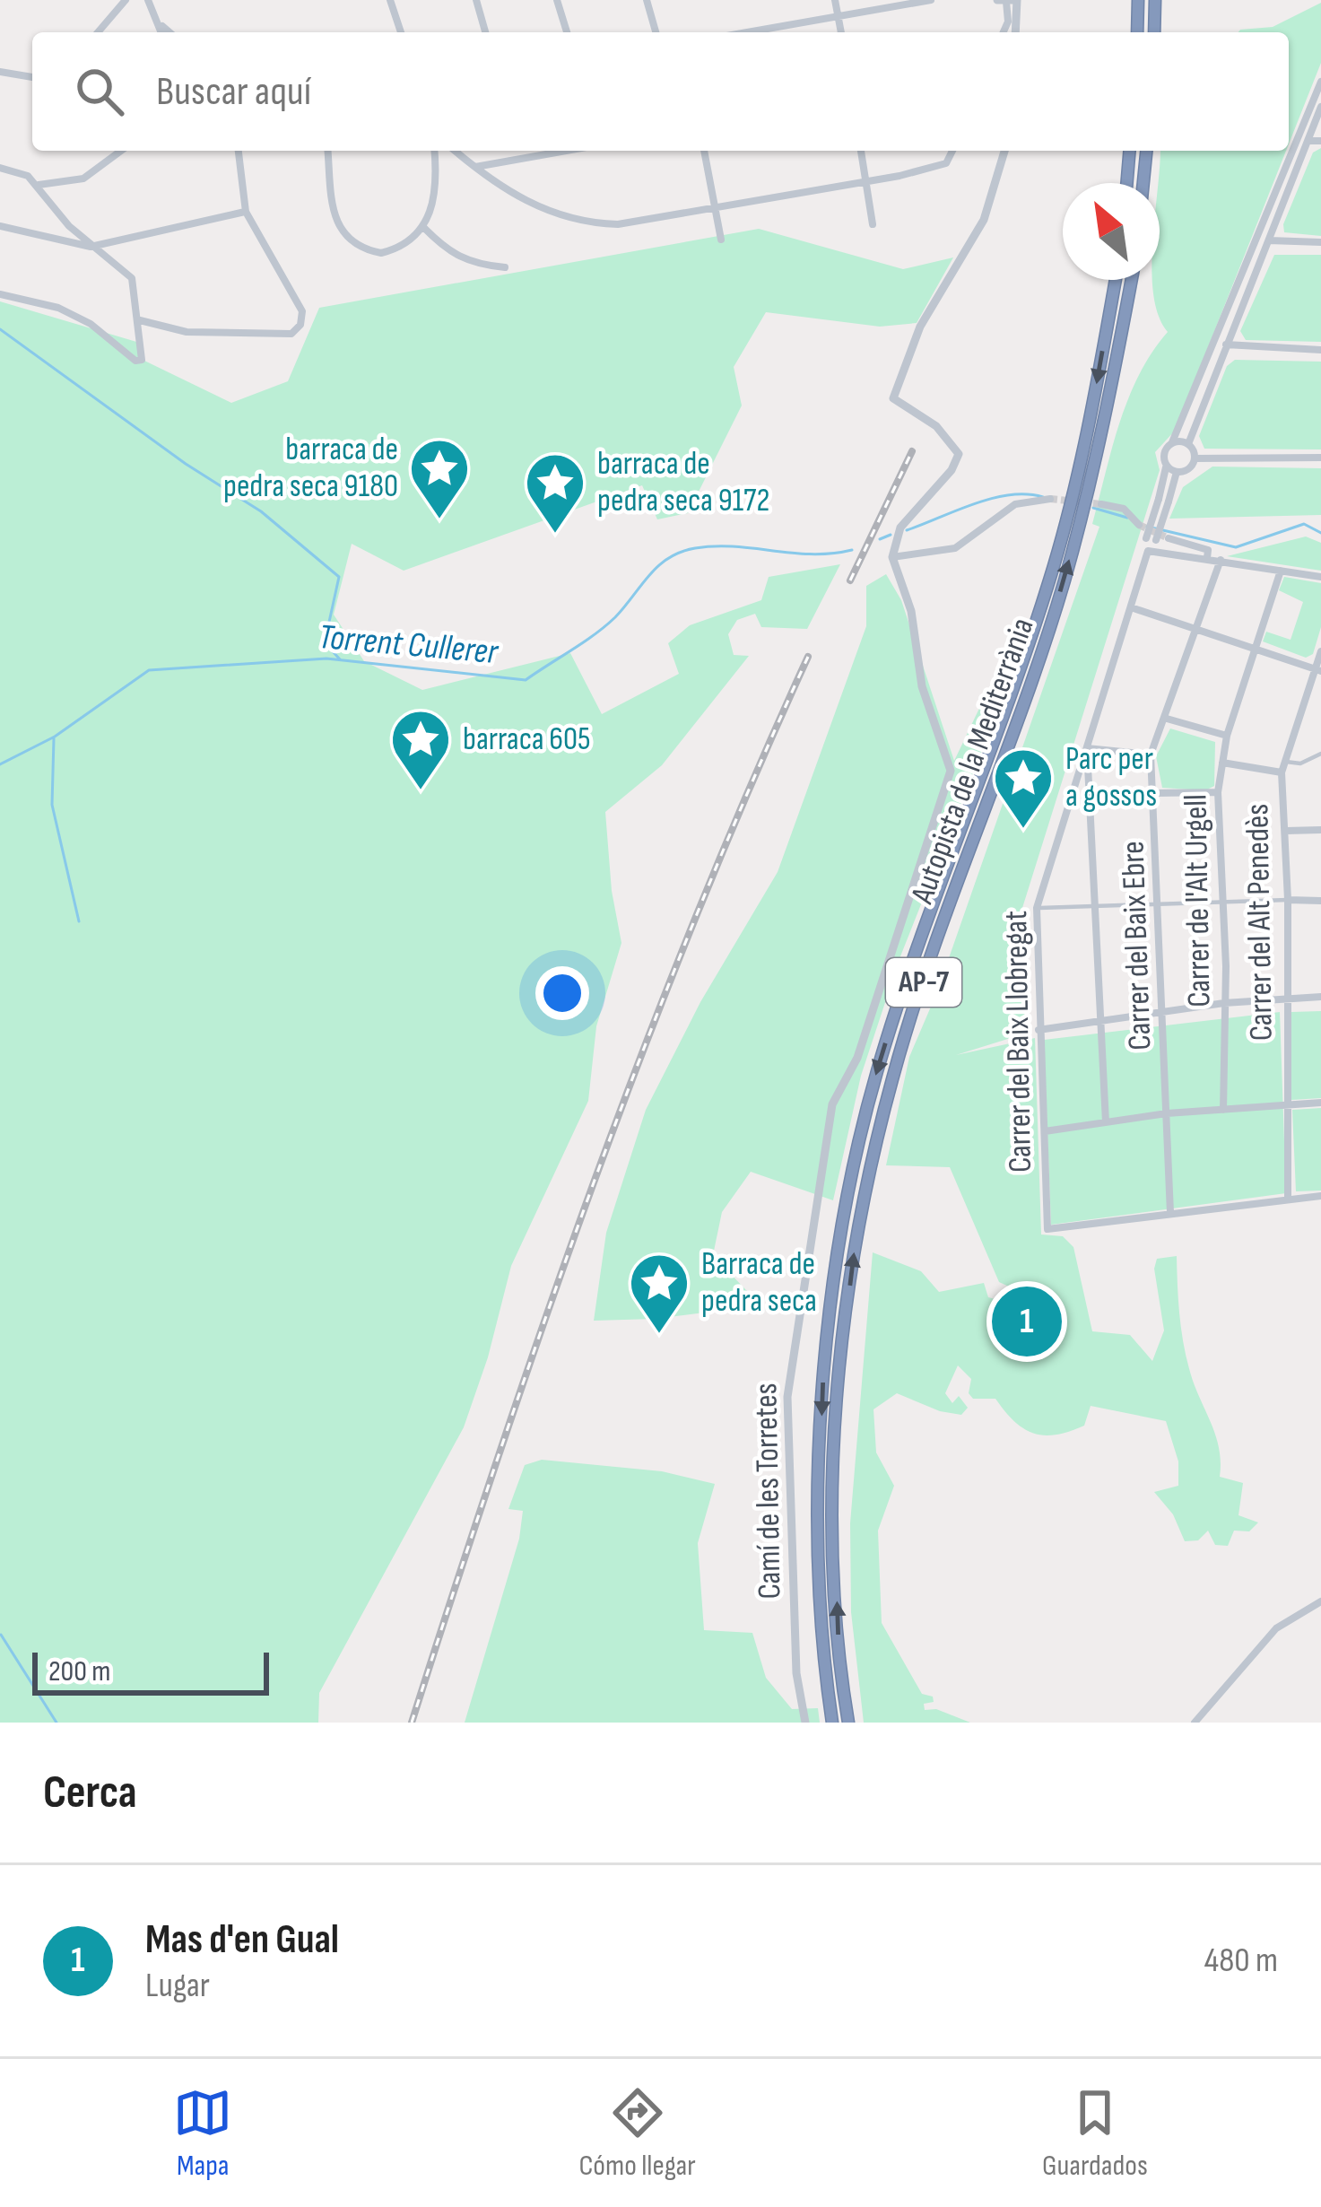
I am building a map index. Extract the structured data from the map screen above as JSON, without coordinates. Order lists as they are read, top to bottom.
{
  "streets": {
    "highway": ["Autopista de la Mediterrània", "AP-7"],
    "street": [
      "Carrer de l'Alt Urgell",
      "Carrer del Alt Penedès",
      "Carrer del Baix Ebre",
      "Carrer del Baix Llobregat",
      "Camí de les Torretes"
    ]
  },
  "crossings": [
    ["Carrer del Baix Ebre", "Carrer del Baix Llobregat"]
  ],
  "water": ["Torrent Cullerer"],
  "places": {
    "place": [
      "barraca de pedra seca 9180",
      "barraca de pedra seca 9172",
      "barraca 605",
      "Parc per a gossos",
      "Barraca de pedra seca"
    ]
  },
  "scale_bar": "200 m",
  "north": "top left",
  "page": {
    "search": "Buscar aquí",
    "pins": "1",
    "scale": "200 m",
    "heading": "Cerca",
    "list": [
      {
        "mark": "1",
        "name": "Mas d'en Gual",
        "note": "Lugar",
        "value": "480 m"
      }
    ],
    "nav": ["Mapa", "Cómo llegar", "Guardados"]
  }
}
